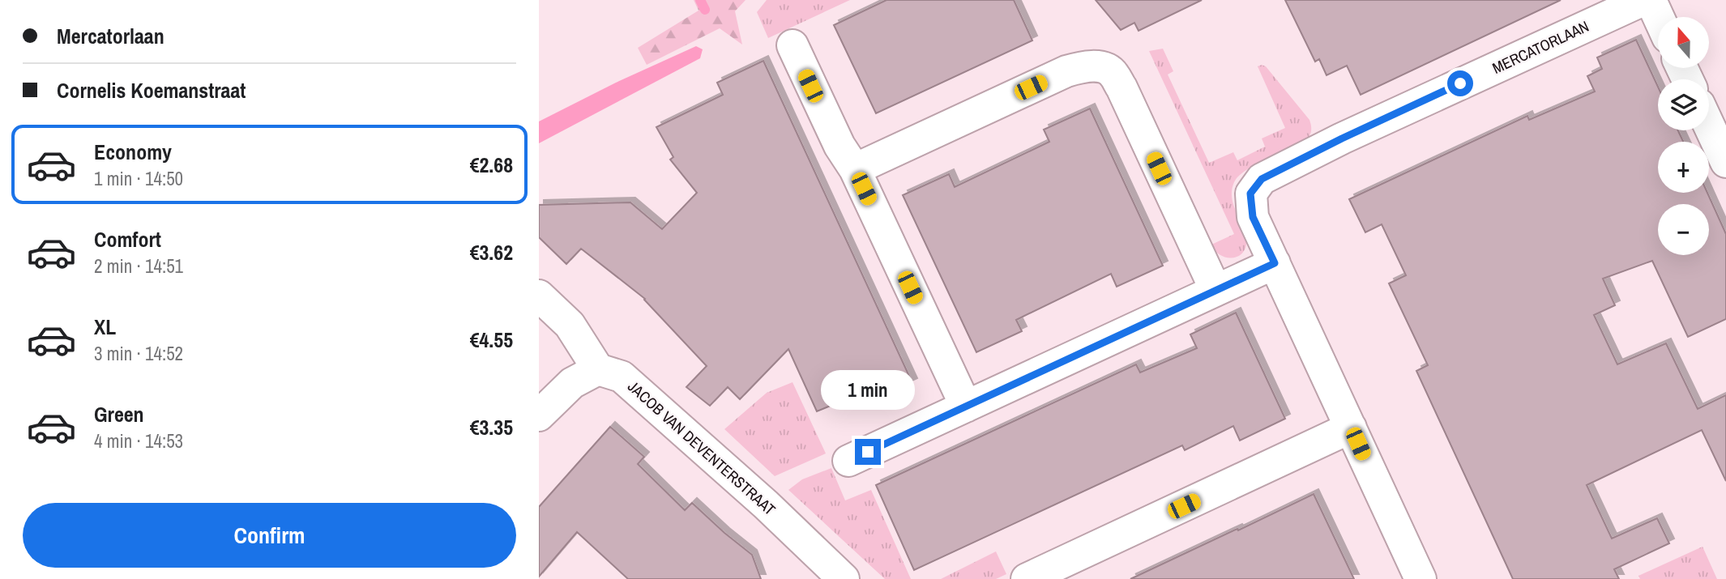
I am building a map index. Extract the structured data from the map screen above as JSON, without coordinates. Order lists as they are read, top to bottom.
{
  "streets": {
    "street": ["MERCATORLAAN", "JACOB VAN DEVENTERSTRAAT"]
  },
  "north": "top",
  "page": {
    "banner": ["Mercatorlaan", "Cornelis Koemanstraat"],
    "map_buttons": ["+", "−"],
    "list": [
      {
        "name": "Economy",
        "note": "1 min · 14:50",
        "value": "€2.68"
      },
      {
        "name": "Comfort",
        "note": "2 min · 14:51",
        "value": "€3.62"
      },
      {
        "name": "XL",
        "note": "3 min · 14:52",
        "value": "€4.55"
      },
      {
        "name": "Green",
        "note": "4 min · 14:53",
        "value": "€3.35"
      }
    ],
    "bubble": "1 min",
    "buttons": "Confirm"
  }
}
